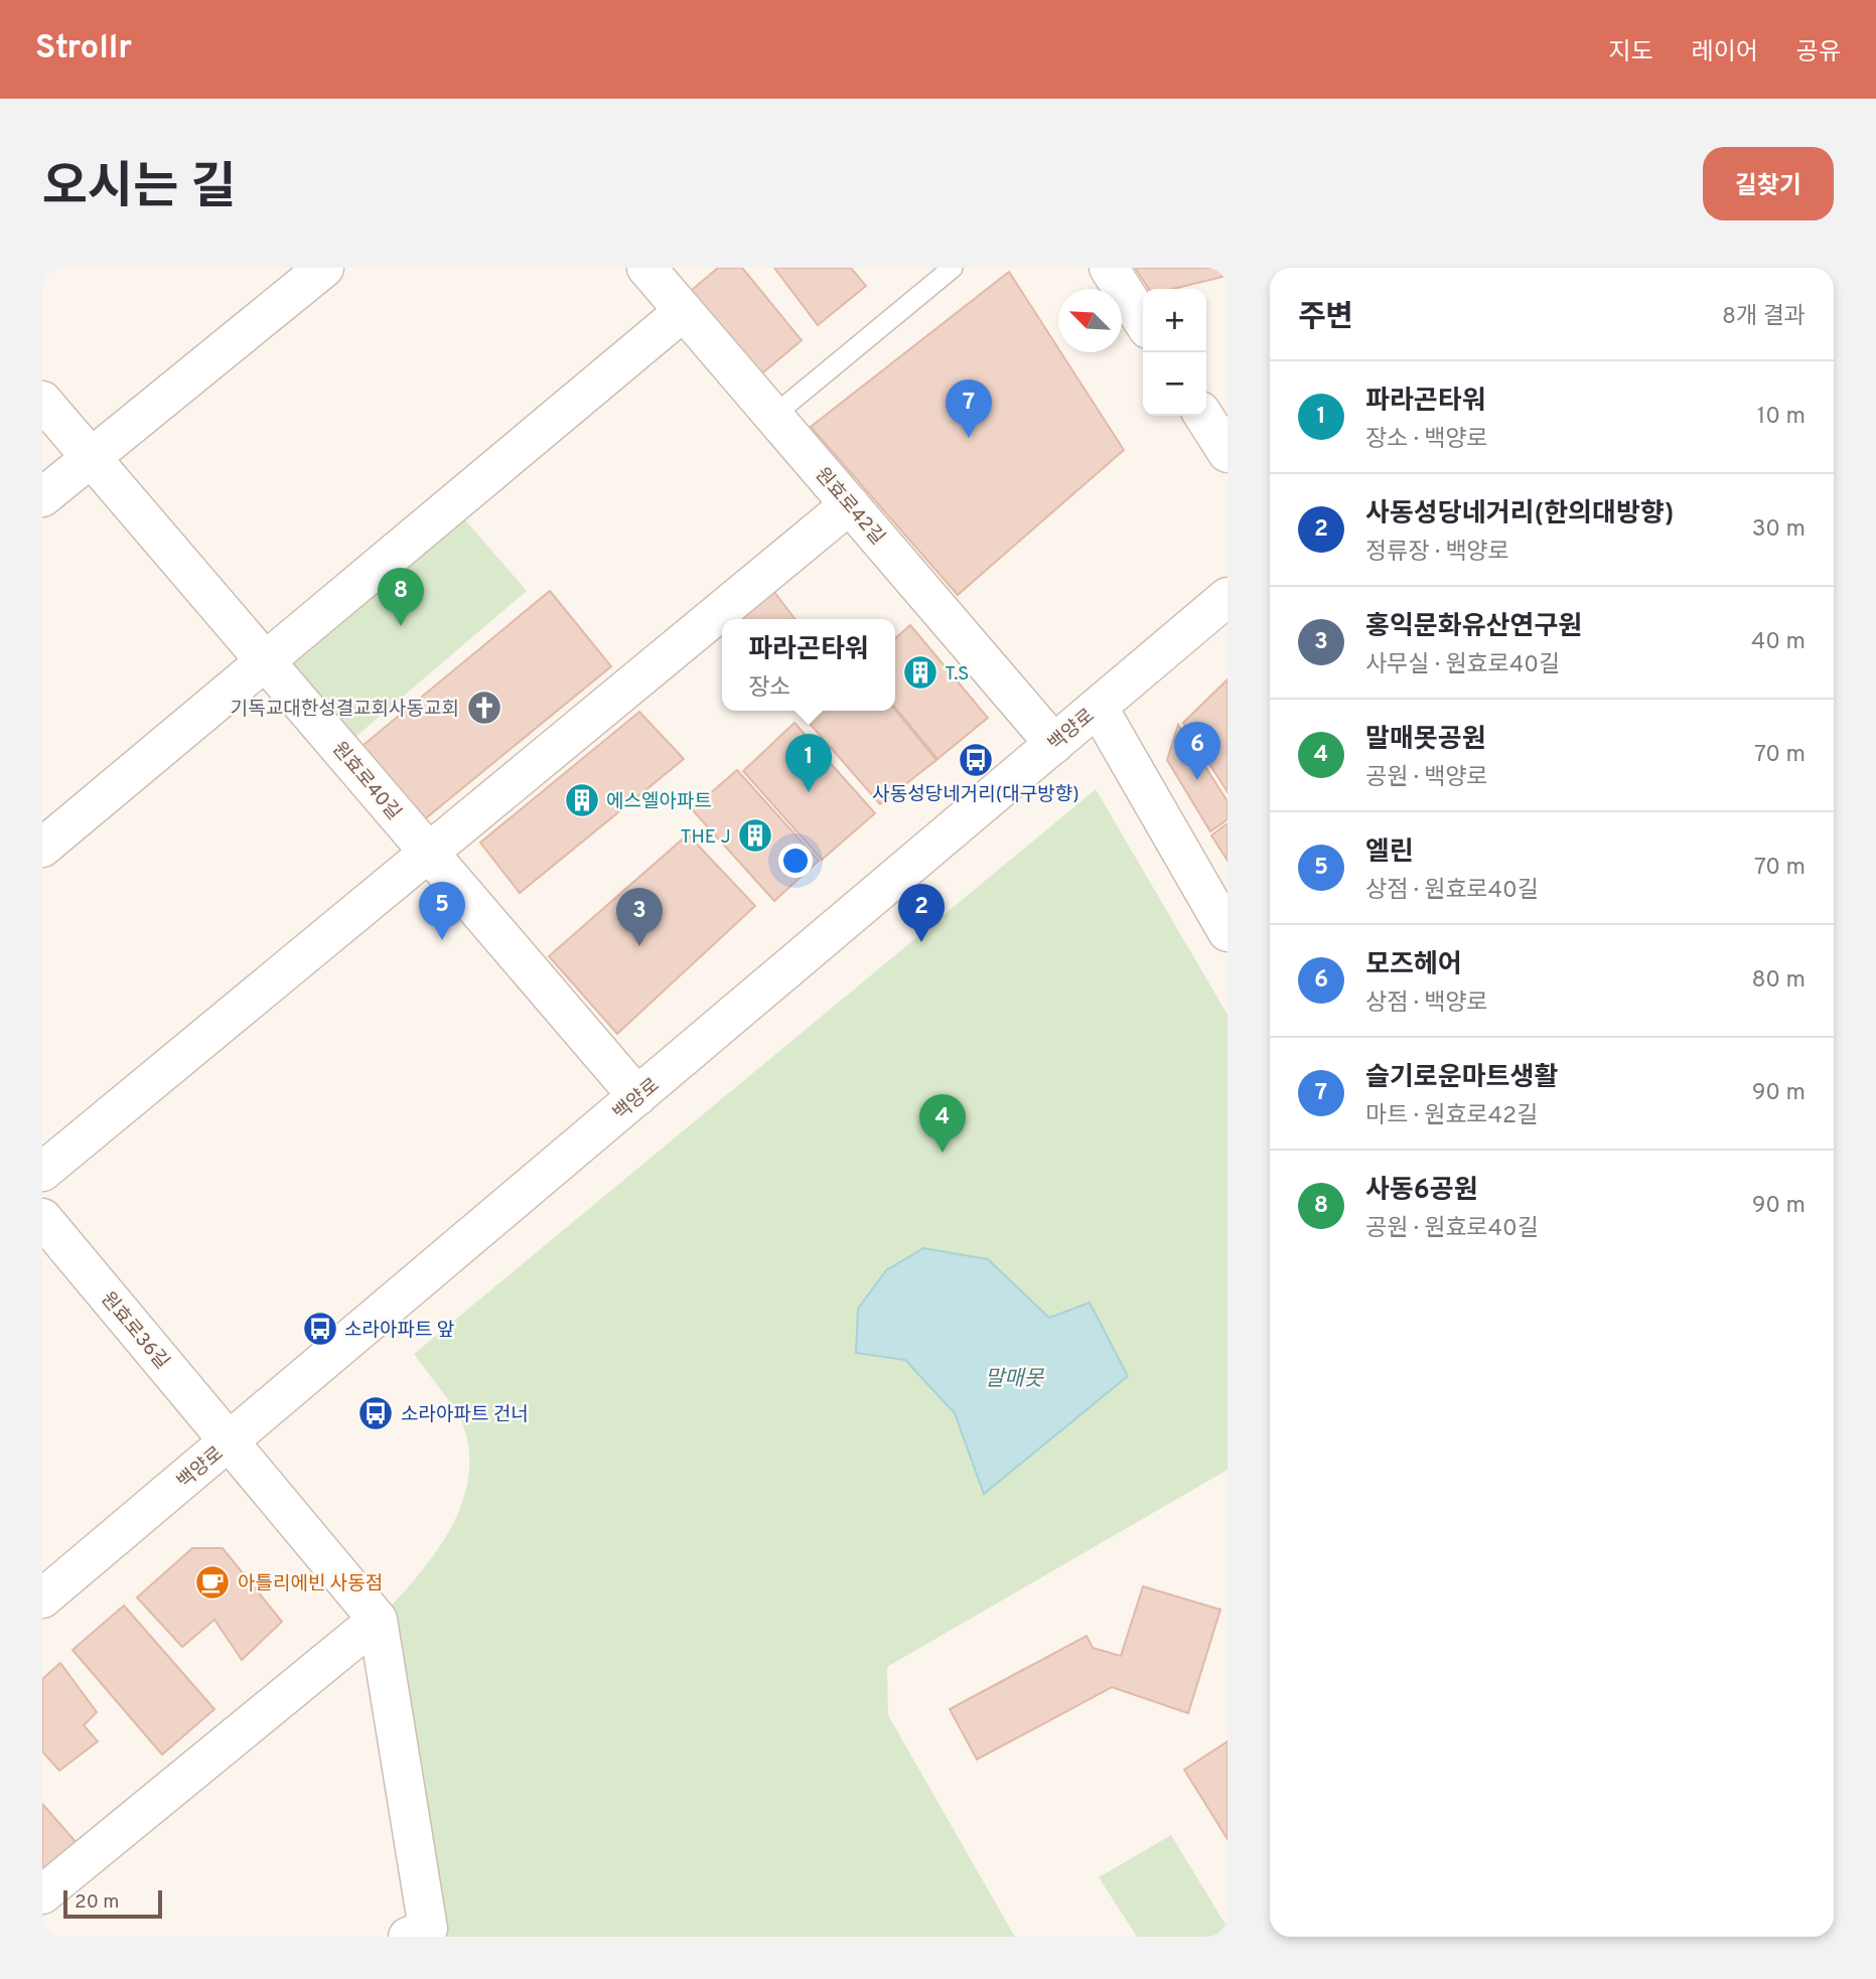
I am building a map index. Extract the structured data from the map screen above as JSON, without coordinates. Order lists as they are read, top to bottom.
{
  "streets": {
    "street": [
      "원효로42길",
      "백양로",
      "원효로40길",
      "원효로36길"
    ]
  },
  "crossings": [
    ["원효로42길", "백양로"],
    ["백양로", "원효로40길"],
    ["백양로", "원효로36길"]
  ],
  "water": ["말매못"],
  "places": {
    "building": ["T.S", "에스엘아파트", "THE J"],
    "church": ["기독교대한성결교회사동교회"],
    "bus stop": ["사동성당네거리(대구방향)", "소라아파트 앞", "소라아파트 건너"],
    "cafe": ["아틀리에빈 사동점"]
  },
  "scale_bar": "20 m",
  "north": "top left",
  "page": {
    "header": "Strollr",
    "nav": ["지도", "레이어", "공유"],
    "title": "오시는 길",
    "buttons": "길찾기",
    "heading": ["주변", "8개 결과"],
    "map_buttons": ["+", "−"],
    "list": [
      {
        "mark": "1",
        "name": "파라곤타워",
        "note": "장소 · 백양로",
        "value": "10 m"
      },
      {
        "mark": "2",
        "name": "사동성당네거리(한의대방향)",
        "note": "정류장 · 백양로",
        "value": "30 m"
      },
      {
        "mark": "3",
        "name": "홍익문화유산연구원",
        "note": "사무실 · 원효로40길",
        "value": "40 m"
      },
      {
        "mark": "4",
        "name": "말매못공원",
        "note": "공원 · 백양로",
        "value": "70 m"
      },
      {
        "mark": "5",
        "name": "엘린",
        "note": "상점 · 원효로40길",
        "value": "70 m"
      },
      {
        "mark": "6",
        "name": "모즈헤어",
        "note": "상점 · 백양로",
        "value": "80 m"
      },
      {
        "mark": "7",
        "name": "슬기로운마트생활",
        "note": "마트 · 원효로42길",
        "value": "90 m"
      },
      {
        "mark": "8",
        "name": "사동6공원",
        "note": "공원 · 원효로40길",
        "value": "90 m"
      }
    ],
    "pins": [
      "7",
      "8",
      "6",
      "1",
      "5",
      "2",
      "3",
      "4"
    ],
    "popup": ["파라곤타워", "장소"],
    "scale": "20 m"
  }
}
